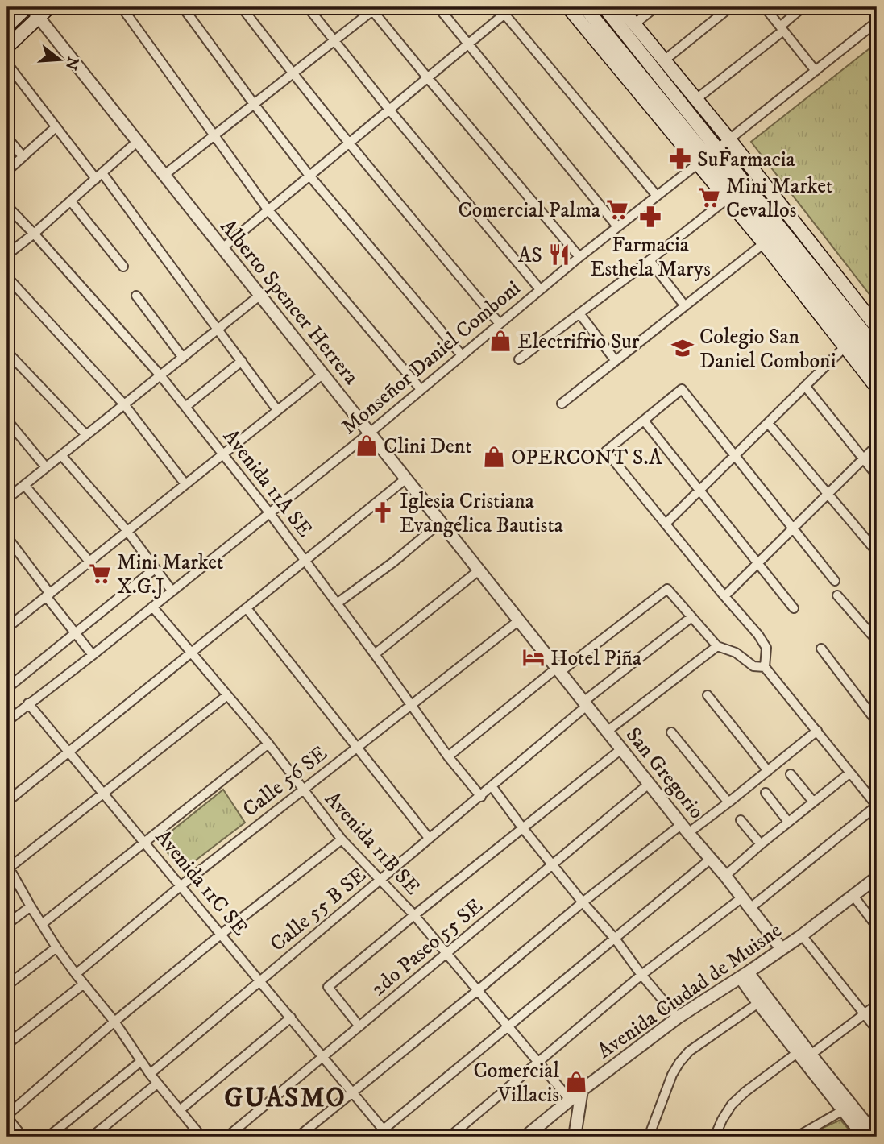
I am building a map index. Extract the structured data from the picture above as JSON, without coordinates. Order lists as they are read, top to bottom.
{
  "streets": {
    "street": [
      "Alberto Spencer Herrera",
      "Monseñor Daniel Comboni",
      "Avenida 11A SE",
      "San Gregorio",
      "Calle 56 SE",
      "Avenida 11B SE",
      "Avenida 11C SE",
      "Calle 55 B SE",
      "2do Paseo 55 SE",
      "Avenida Ciudad de Muisne"
    ]
  },
  "crossings": [
    ["Alberto Spencer Herrera", "Monseñor Daniel Comboni"],
    ["Alberto Spencer Herrera", "San Gregorio"],
    ["Alberto Spencer Herrera", "Calle 56 SE"],
    ["Monseñor Daniel Comboni", "Avenida 11A SE"],
    ["Monseñor Daniel Comboni", "Avenida 11B SE"],
    ["Monseñor Daniel Comboni", "Avenida 11C SE"],
    ["Avenida 11A SE", "Calle 56 SE"],
    ["Avenida 11A SE", "Calle 55 B SE"],
    ["San Gregorio", "Calle 56 SE"],
    ["San Gregorio", "Calle 55 B SE"],
    ["San Gregorio", "2do Paseo 55 SE"],
    ["San Gregorio", "Avenida Ciudad de Muisne"],
    ["Calle 56 SE", "Avenida 11B SE"],
    ["Calle 56 SE", "Avenida 11C SE"],
    ["Avenida 11B SE", "Calle 55 B SE"],
    ["Avenida 11B SE", "2do Paseo 55 SE"],
    ["Avenida 11B SE", "Avenida Ciudad de Muisne"],
    ["Avenida 11C SE", "Calle 55 B SE"],
    ["Avenida 11C SE", "2do Paseo 55 SE"]
  ],
  "districts": ["GUASMO"],
  "places": {
    "pharmacy": ["SuFarmacia", "Farmacia Esthela Marys"],
    "supermarket": ["Mini Market Cevallos", "Comercial Palma", "Mini Market X.G.J"],
    "restaurant": ["AS"],
    "shop": [
      "Electrifrio Sur",
      "Clini Dent",
      "OPERCONT S.A",
      "Comercial Villacis"
    ],
    "school or university": ["Colegio San Daniel Comboni"],
    "church": ["Iglesia Cristiana Evangélica Bautista"],
    "hotel": ["Hotel Piña"]
  },
  "north": "right"
}
